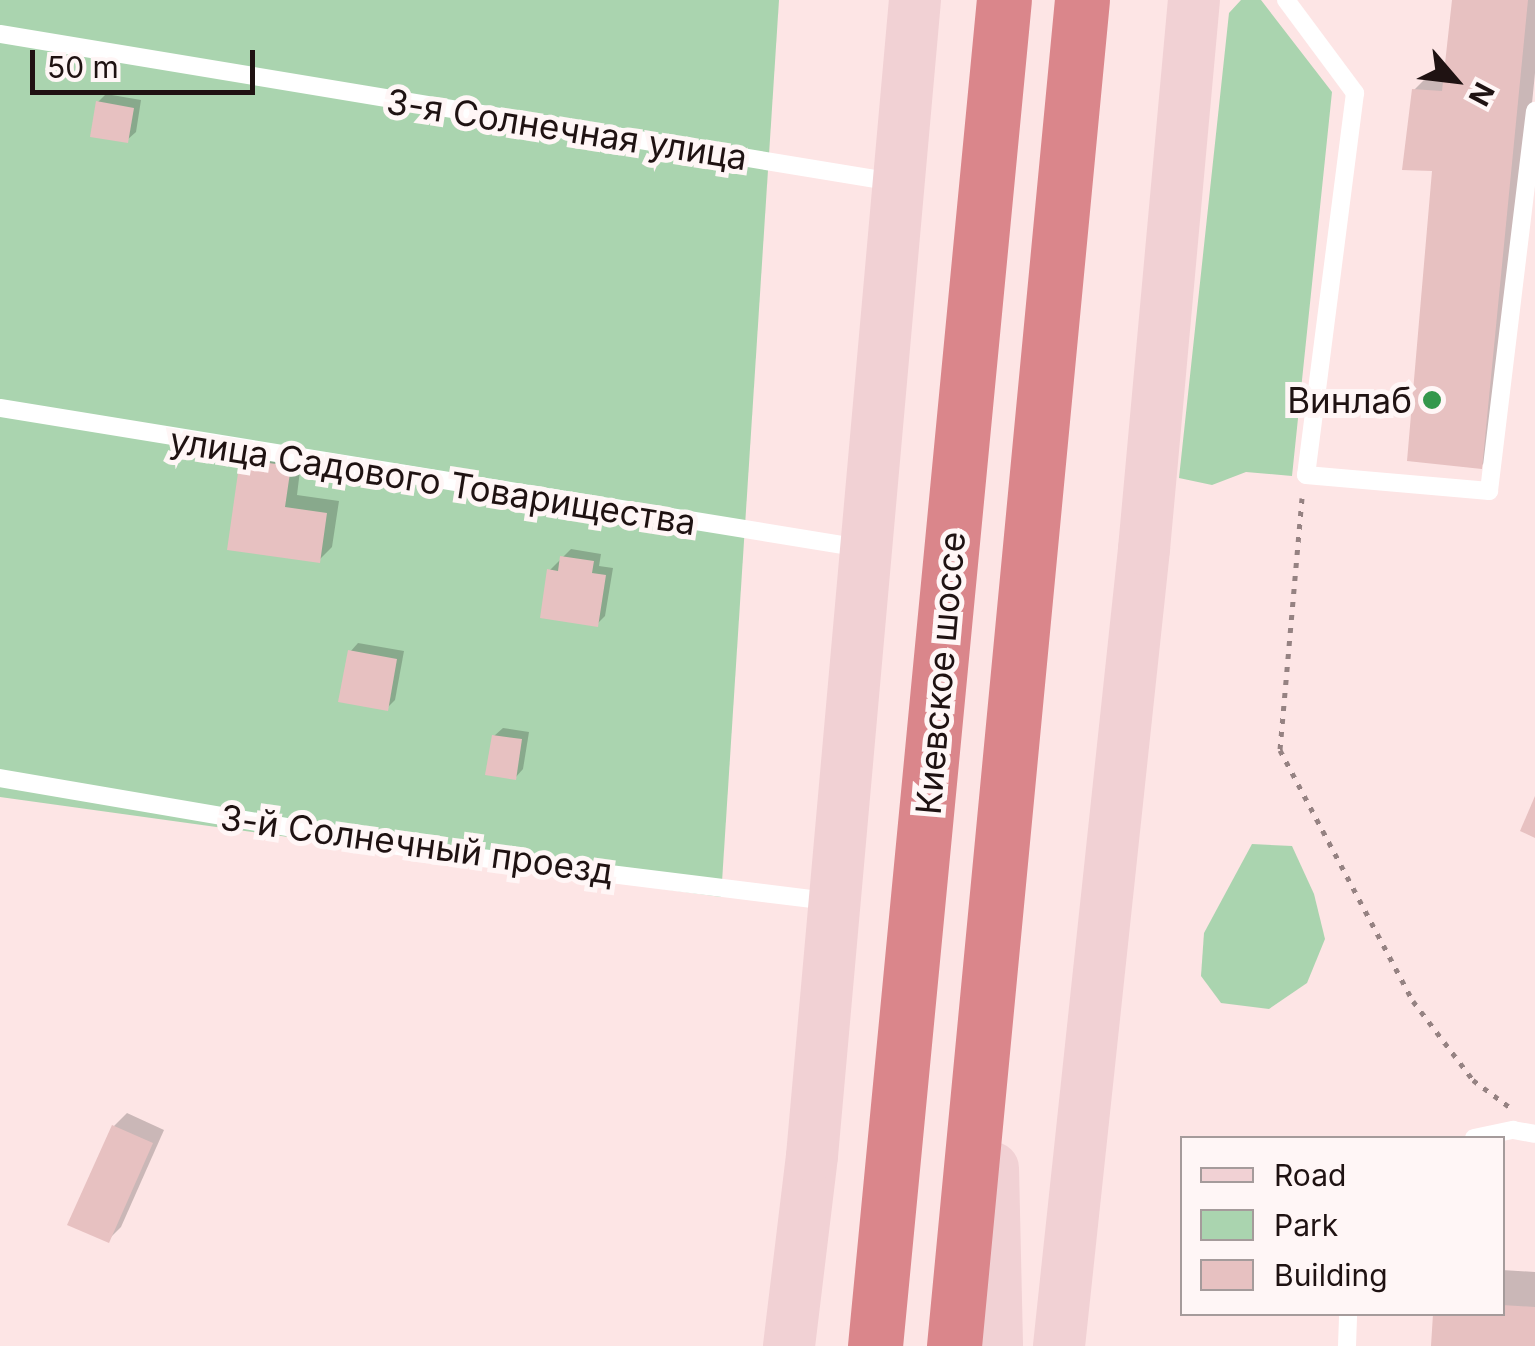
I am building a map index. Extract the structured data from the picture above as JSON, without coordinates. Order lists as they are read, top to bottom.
{
  "streets": {
    "highway": ["Киевское шоссе"],
    "lane": ["3-я Солнечная улица", "улица Садового Товарищества", "3-й Солнечный проезд"]
  },
  "places": ["Винлаб"],
  "legend": ["Road", "Park", "Building"],
  "scale_bar": "50 m",
  "north": "bottom right"
}
